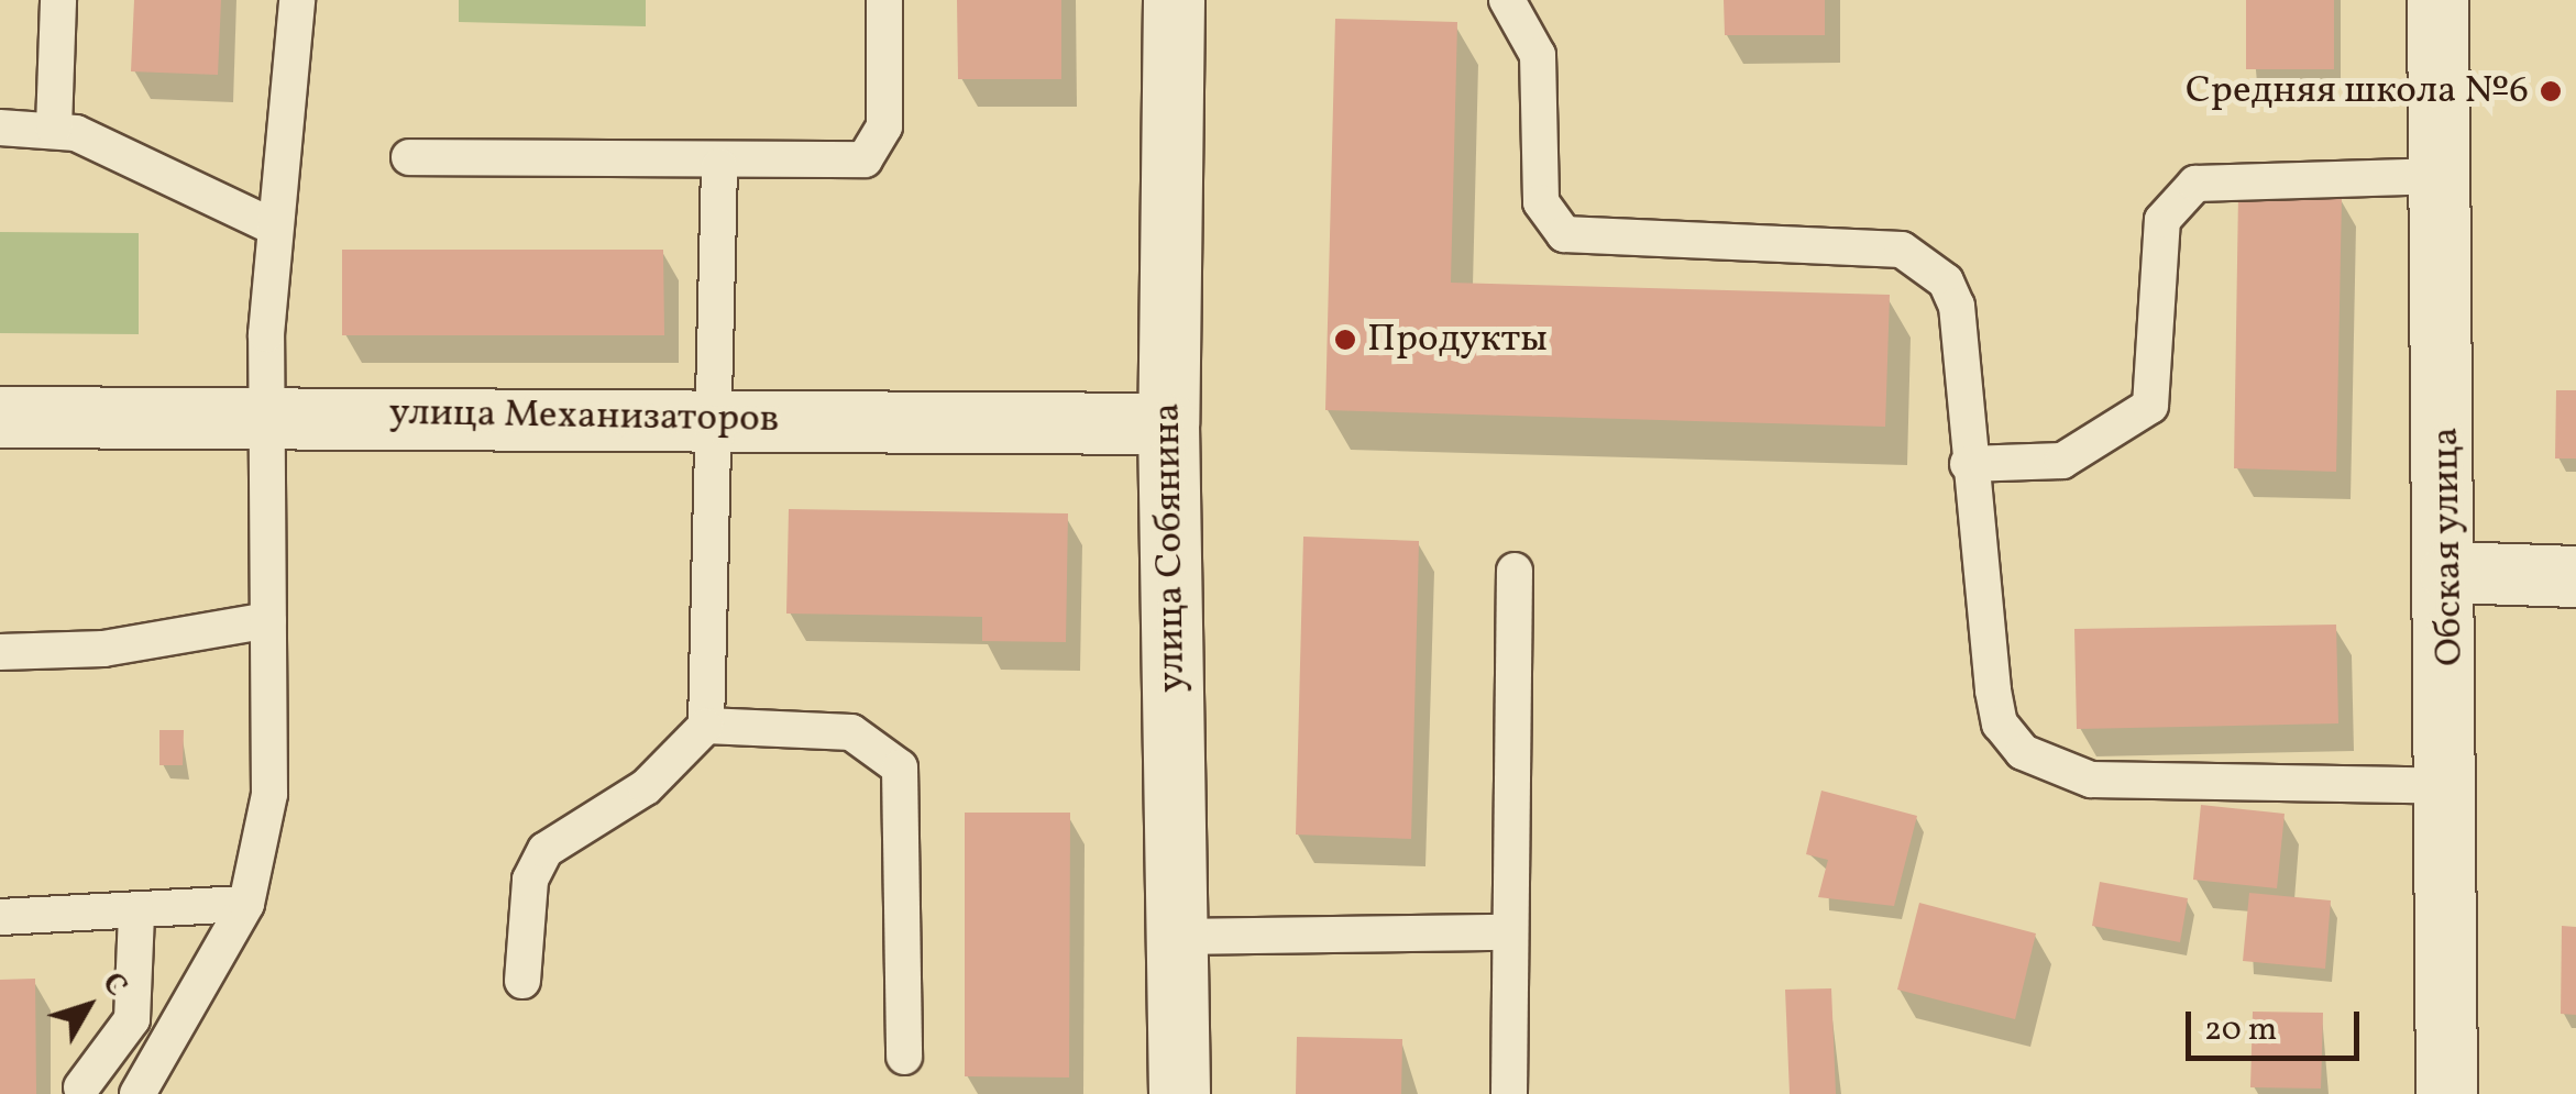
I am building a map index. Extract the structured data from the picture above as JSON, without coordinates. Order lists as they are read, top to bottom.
{
  "streets": {
    "street": ["улица Механизаторов", "Обская улица", "улица Собянина"]
  },
  "crossings": [
    ["улица Механизаторов", "улица Собянина"]
  ],
  "places": ["Средняя школа №6", "Продукты"],
  "scale_bar": "20 m",
  "north": "top right"
}
